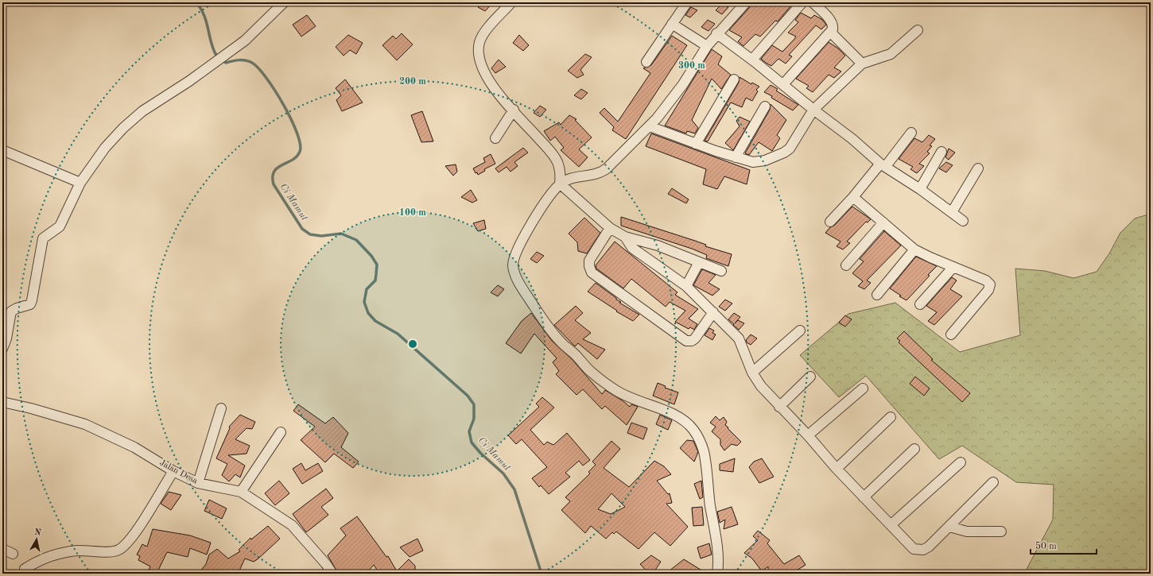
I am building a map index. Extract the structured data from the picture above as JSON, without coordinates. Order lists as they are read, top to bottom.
{
  "streets": {
    "street": ["Jalan Desa"]
  },
  "water": ["Ci Mamut"],
  "scale_bar": "50 m",
  "north": "top",
  "rings": ["300 m", "200 m", "100 m"]
}
